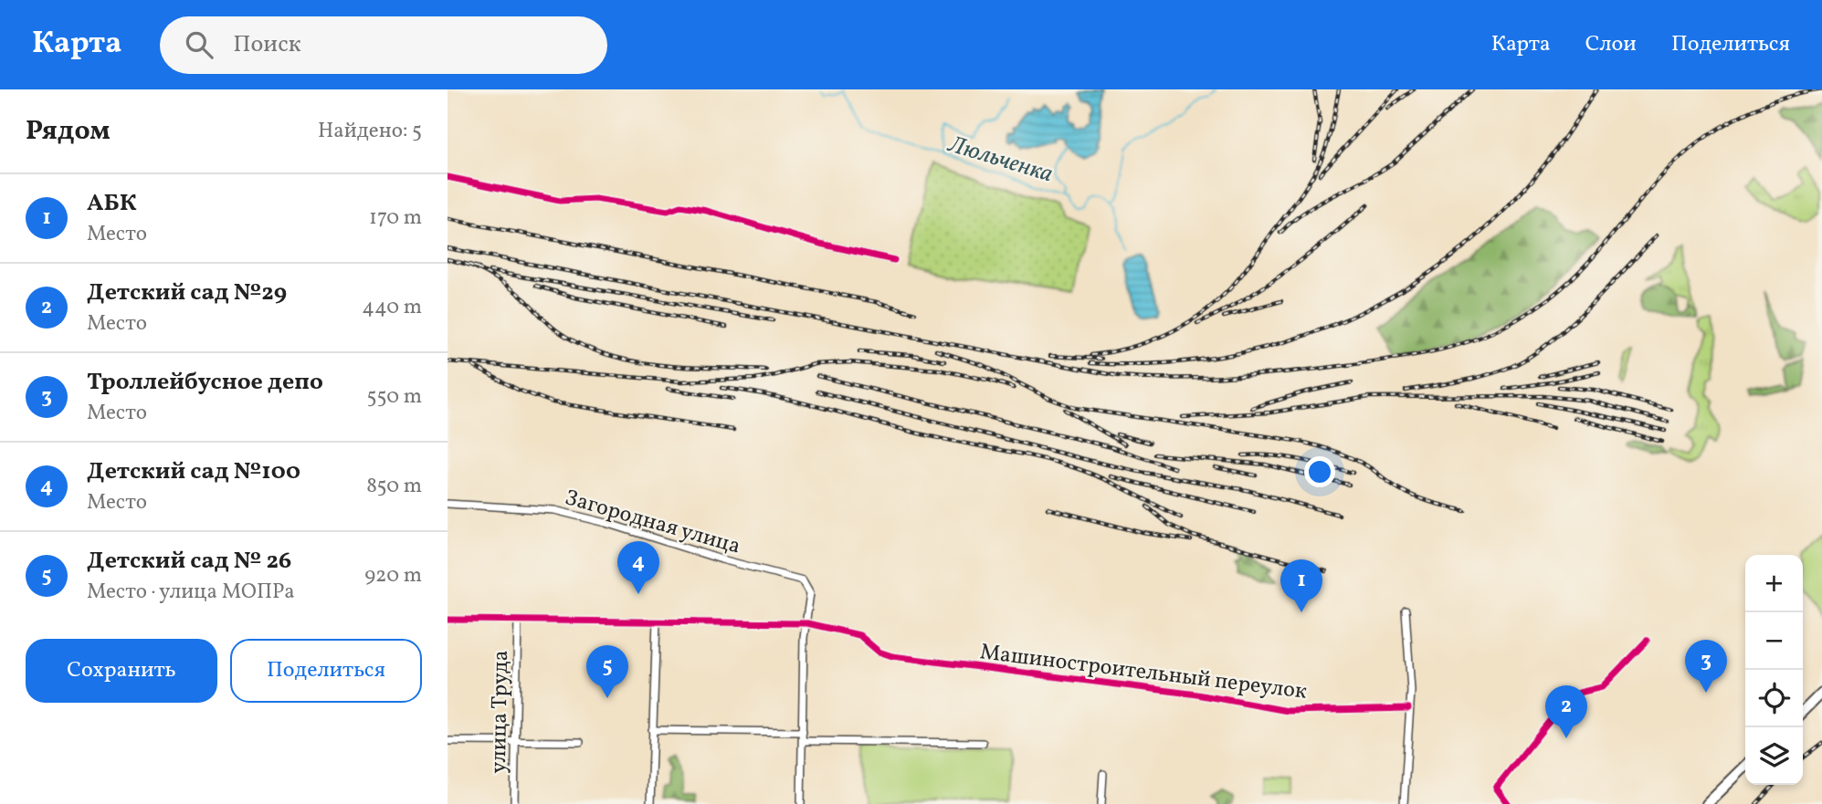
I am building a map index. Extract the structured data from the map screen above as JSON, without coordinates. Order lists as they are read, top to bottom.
{
  "streets": {
    "street": ["Загородная улица", "Машиностроительный переулок", "улица Труда"]
  },
  "crossings": [
    ["Загородная улица", "Машиностроительный переулок"],
    ["Машиностроительный переулок", "улица Труда"]
  ],
  "water": ["Люльченка"],
  "page": {
    "header": "Карта",
    "search": "Поиск",
    "nav": ["Карта", "Слои", "Поделиться"],
    "heading": ["Рядом", "Найдено: 5"],
    "list": [
      {
        "mark": "1",
        "name": "АБК",
        "note": "Место",
        "value": "170 m"
      },
      {
        "mark": "2",
        "name": "Детский сад №29",
        "note": "Место",
        "value": "440 m"
      },
      {
        "mark": "3",
        "name": "Троллейбусное депо",
        "note": "Место",
        "value": "550 m"
      },
      {
        "mark": "4",
        "name": "Детский сад №100",
        "note": "Место",
        "value": "850 m"
      },
      {
        "mark": "5",
        "name": "Детский сад № 26",
        "note": "Место · улица МОПРа",
        "value": "920 m"
      }
    ],
    "pins": [
      "4",
      "1",
      "3",
      "5",
      "2"
    ],
    "map_buttons": ["+", "−"],
    "buttons": ["Сохранить", "Поделиться"]
  }
}
